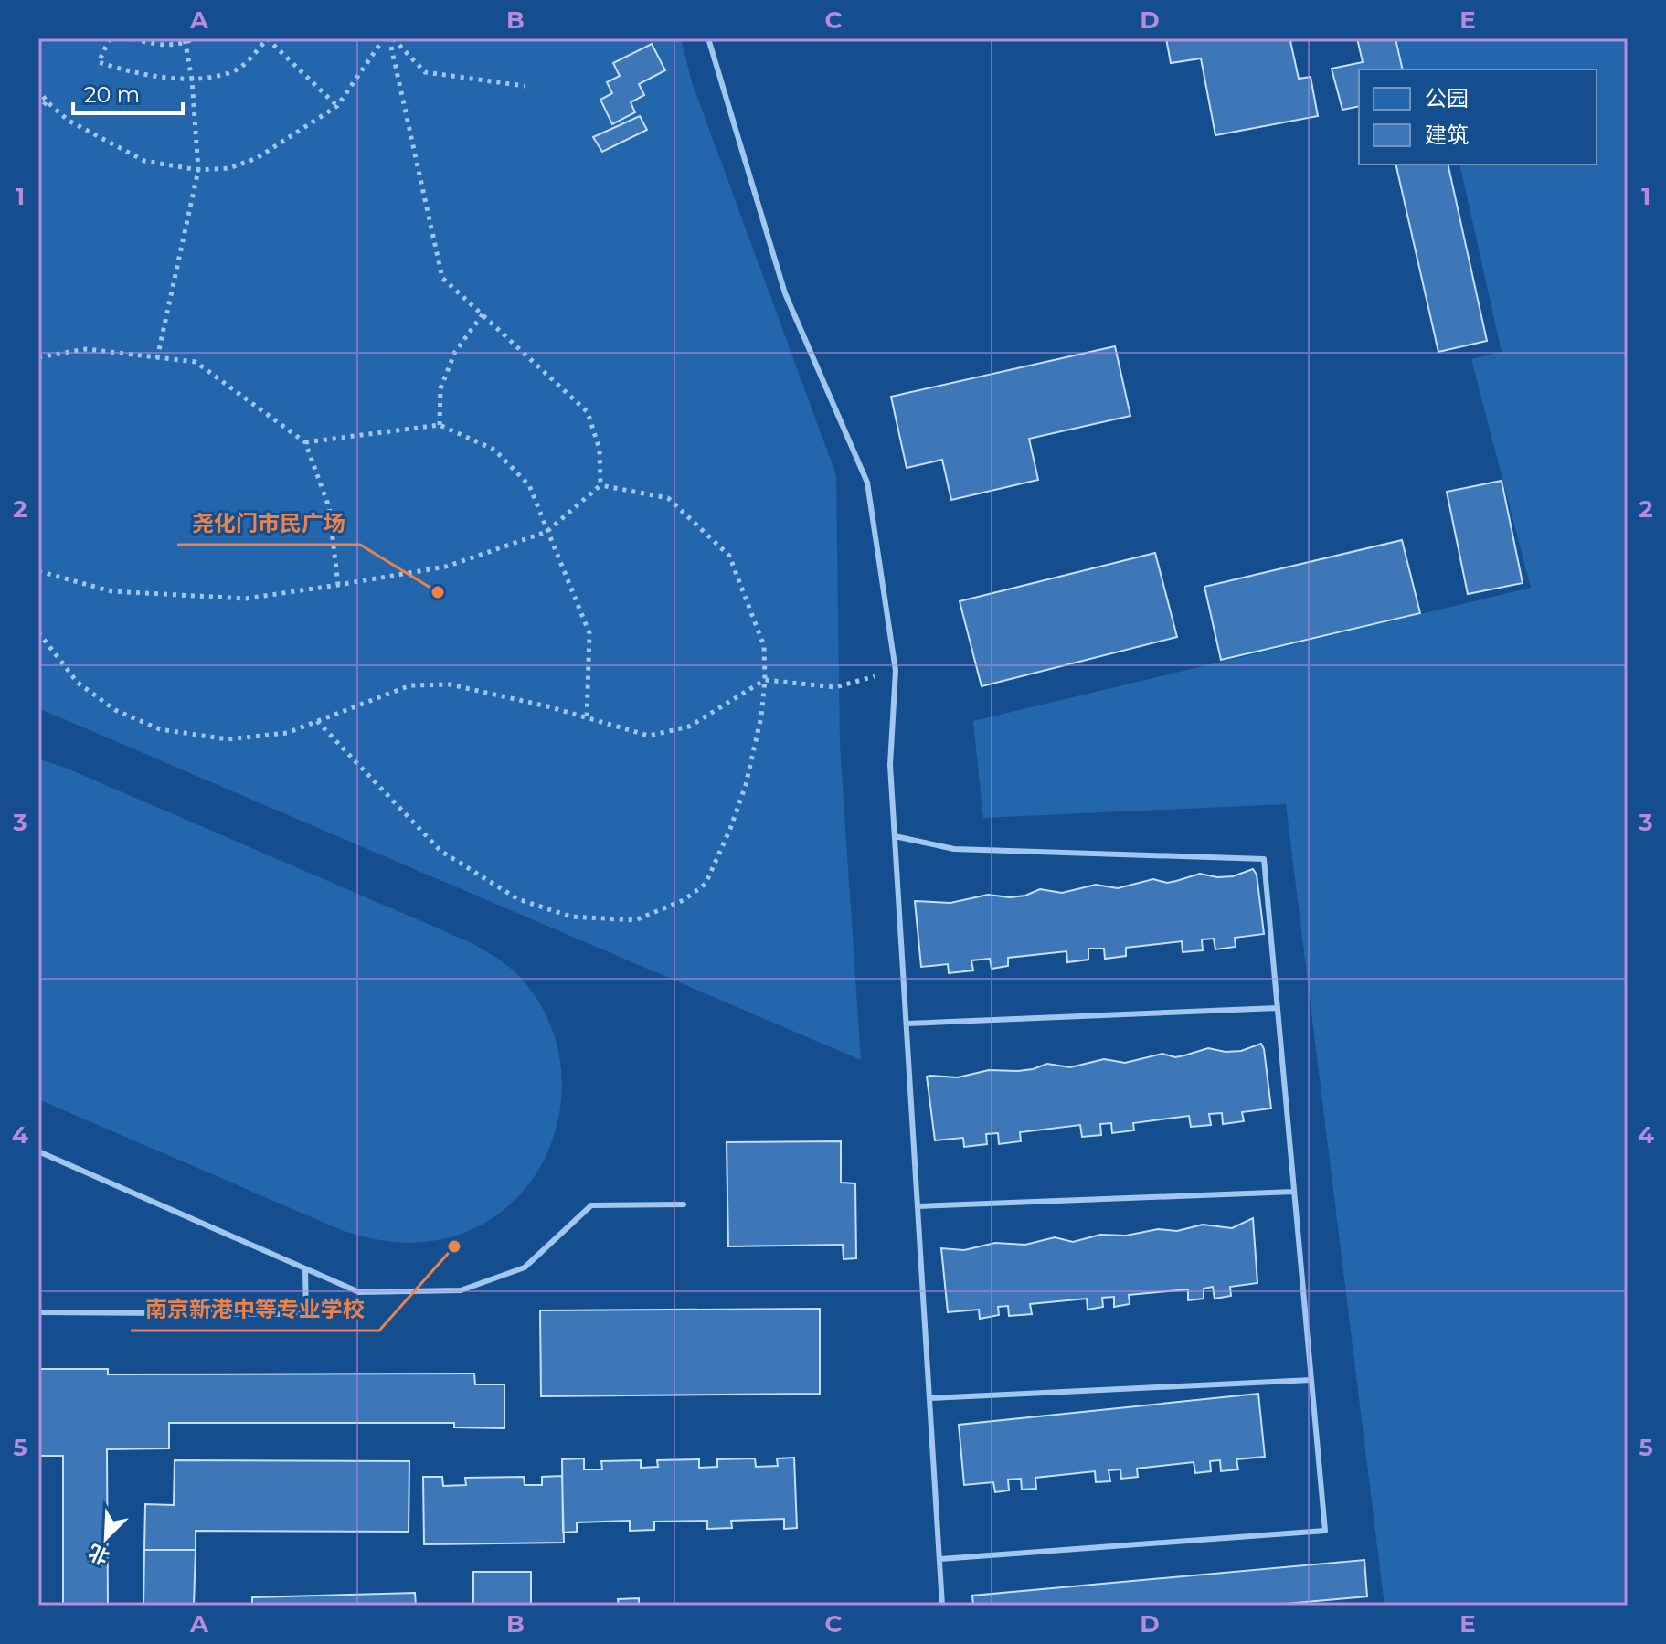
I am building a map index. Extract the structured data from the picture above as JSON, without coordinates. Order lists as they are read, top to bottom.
{
  "places": ["尧化门市民广场", "南京新港中等专业学校"],
  "legend": ["公园", "建筑"],
  "scale_bar": "20 m",
  "north": "bottom left",
  "grid": {
    "columns": [
      "A",
      "B",
      "C",
      "D",
      "E"
    ],
    "rows": [
      "1",
      "2",
      "3",
      "4",
      "5"
    ]
  }
}
